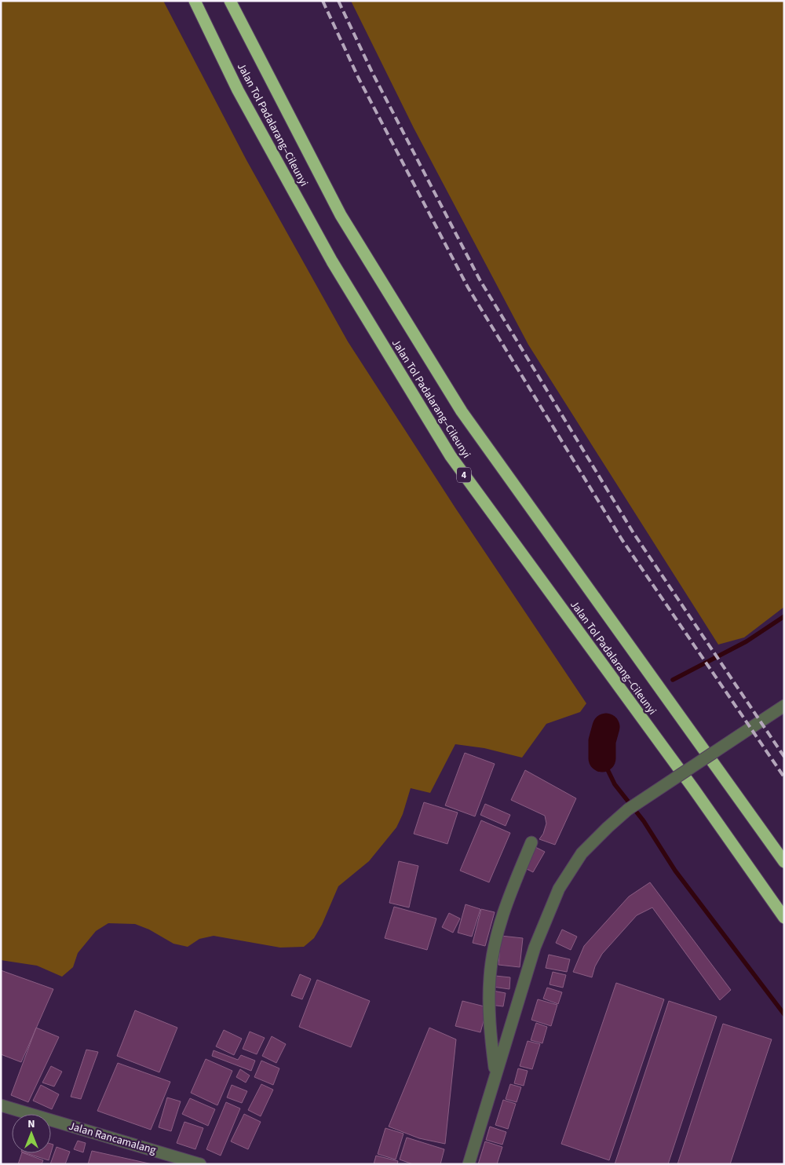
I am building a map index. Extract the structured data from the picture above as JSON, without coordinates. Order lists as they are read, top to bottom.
{
  "streets": {
    "highway": ["Jalan Tol Padalarang–Cileunyi", "4"],
    "street": ["Jalan Rancamalang"]
  },
  "north": "top"
}
